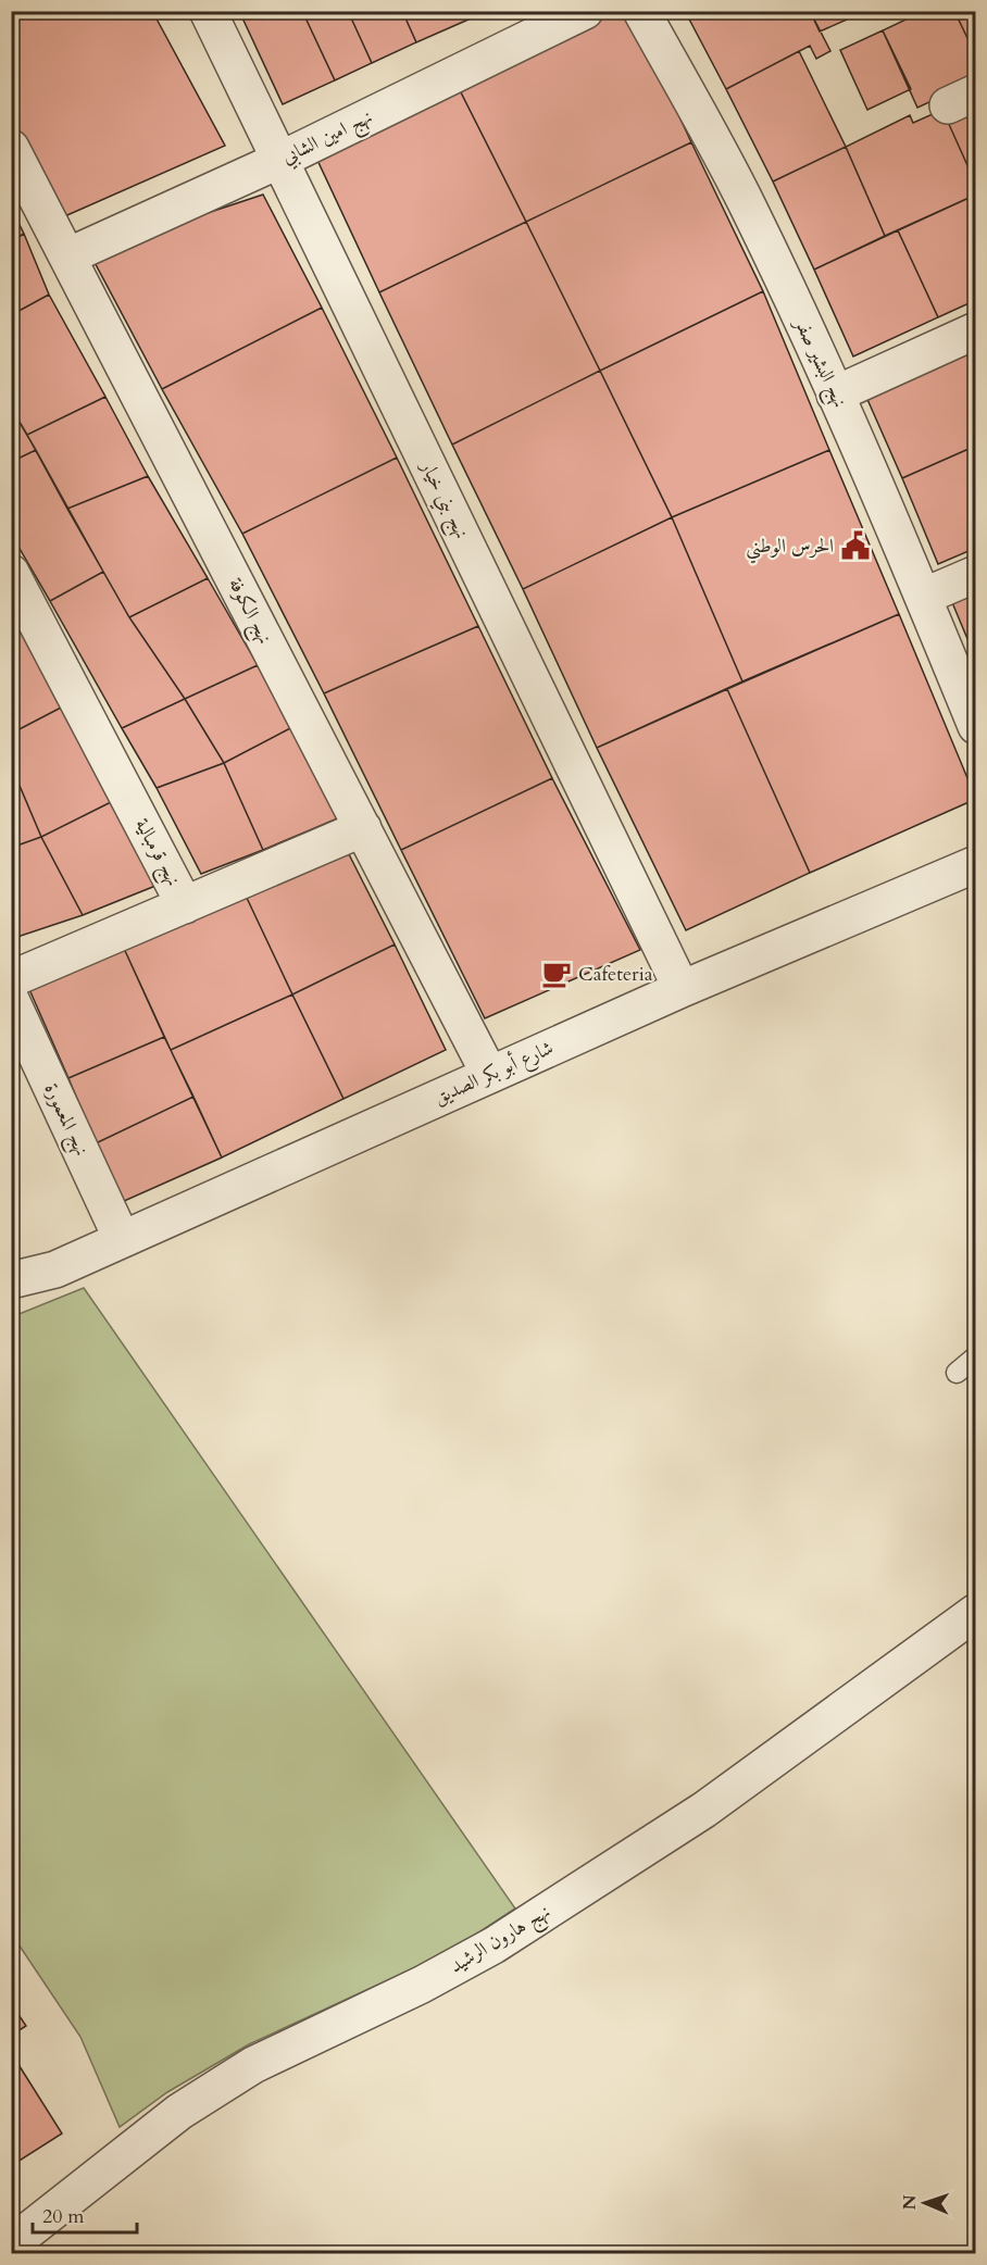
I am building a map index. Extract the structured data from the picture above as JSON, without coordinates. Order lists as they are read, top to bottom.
{
  "streets": {
    "street": [
      "نهج امين الشابي",
      "نهج البشير صفر",
      "نهج بني خيار",
      "نهج الكوفة",
      "نهج قرمبالية",
      "شارع أبو بكر الصديق",
      "نهج المعمورة",
      "نهج هارون الرشيد"
    ]
  },
  "crossings": [
    ["نهج امين الشابي", "نهج بني خيار"],
    ["نهج امين الشابي", "نهج الكوفة"],
    ["نهج بني خيار", "شارع أبو بكر الصديق"],
    ["نهج الكوفة", "شارع أبو بكر الصديق"],
    ["شارع أبو بكر الصديق", "نهج المعمورة"]
  ],
  "places": {
    "public building": ["الحرس الوطني"],
    "cafe": ["Cafeteria"]
  },
  "scale_bar": "20 m",
  "north": "left"
}
